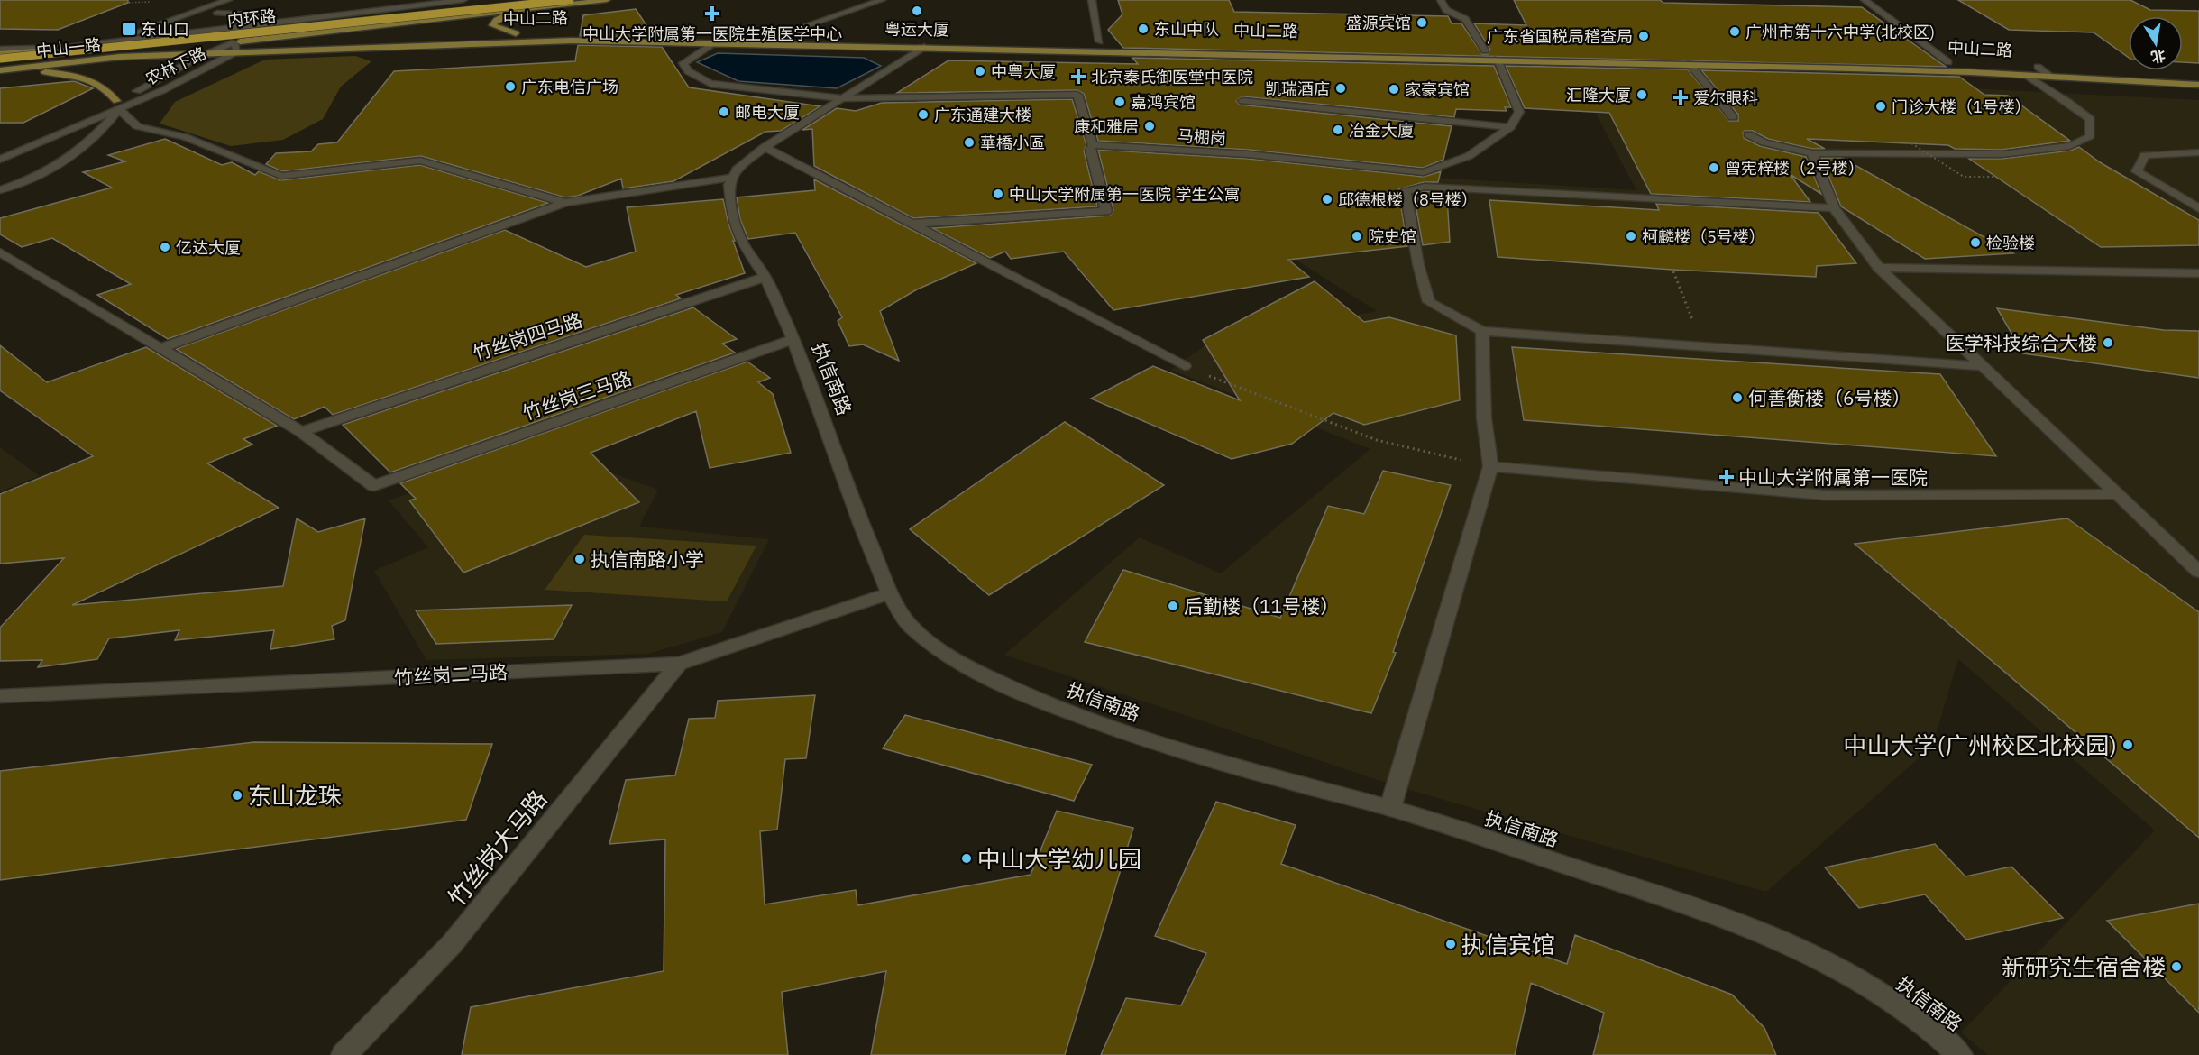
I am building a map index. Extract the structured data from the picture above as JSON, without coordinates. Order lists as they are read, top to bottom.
{
  "streets": {
    "highway": ["内环路"],
    "main road": ["中山二路", "中山一路"],
    "street": [
      "农林下路",
      "马棚岗",
      "竹丝岗四马路",
      "执信南路",
      "竹丝岗三马路",
      "竹丝岗二马路",
      "竹丝岗大马路"
    ]
  },
  "crossings": [
    ["内环路", "中山一路"],
    ["中山二路", "中山一路"],
    ["中山二路", "农林下路"],
    ["中山一路", "农林下路"],
    ["竹丝岗四马路", "执信南路"],
    ["竹丝岗四马路", "竹丝岗三马路"],
    ["执信南路", "竹丝岗三马路"],
    ["执信南路", "竹丝岗二马路"],
    ["竹丝岗二马路", "竹丝岗大马路"]
  ],
  "places": {
    "other": [
      "粤运大厦",
      "盛源宾馆",
      "东山中队",
      "广州市第十六中学(北校区)",
      "广东省国税局稽查局",
      "中粤大厦",
      "广东电信广场",
      "凯瑞酒店",
      "家豪宾馆",
      "汇隆大厦",
      "嘉鸿宾馆",
      "门诊大楼（1号楼）",
      "邮电大厦",
      "广东通建大楼",
      "康和雅居",
      "冶金大廈",
      "華橋小區",
      "曾宪梓楼（2号楼）",
      "中山大学附属第一医院 学生公寓",
      "邱德根楼（8号楼）",
      "院史馆",
      "柯麟楼（5号楼）",
      "检验楼",
      "亿达大厦",
      "医学科技综合大楼",
      "何善衡楼（6号楼）",
      "执信南路小学",
      "后勤楼（11号楼）",
      "中山大学(广州校区北校园)",
      "东山龙珠",
      "中山大学幼儿园",
      "执信宾馆",
      "新研究生宿舍楼"
    ],
    "health": [
      "中山大学附属第一医院生殖医学中心",
      "北京秦氏御医堂中医院",
      "爱尔眼科",
      "中山大学附属第一医院"
    ],
    "transit": ["东山口"]
  },
  "north": "bottom"
}
